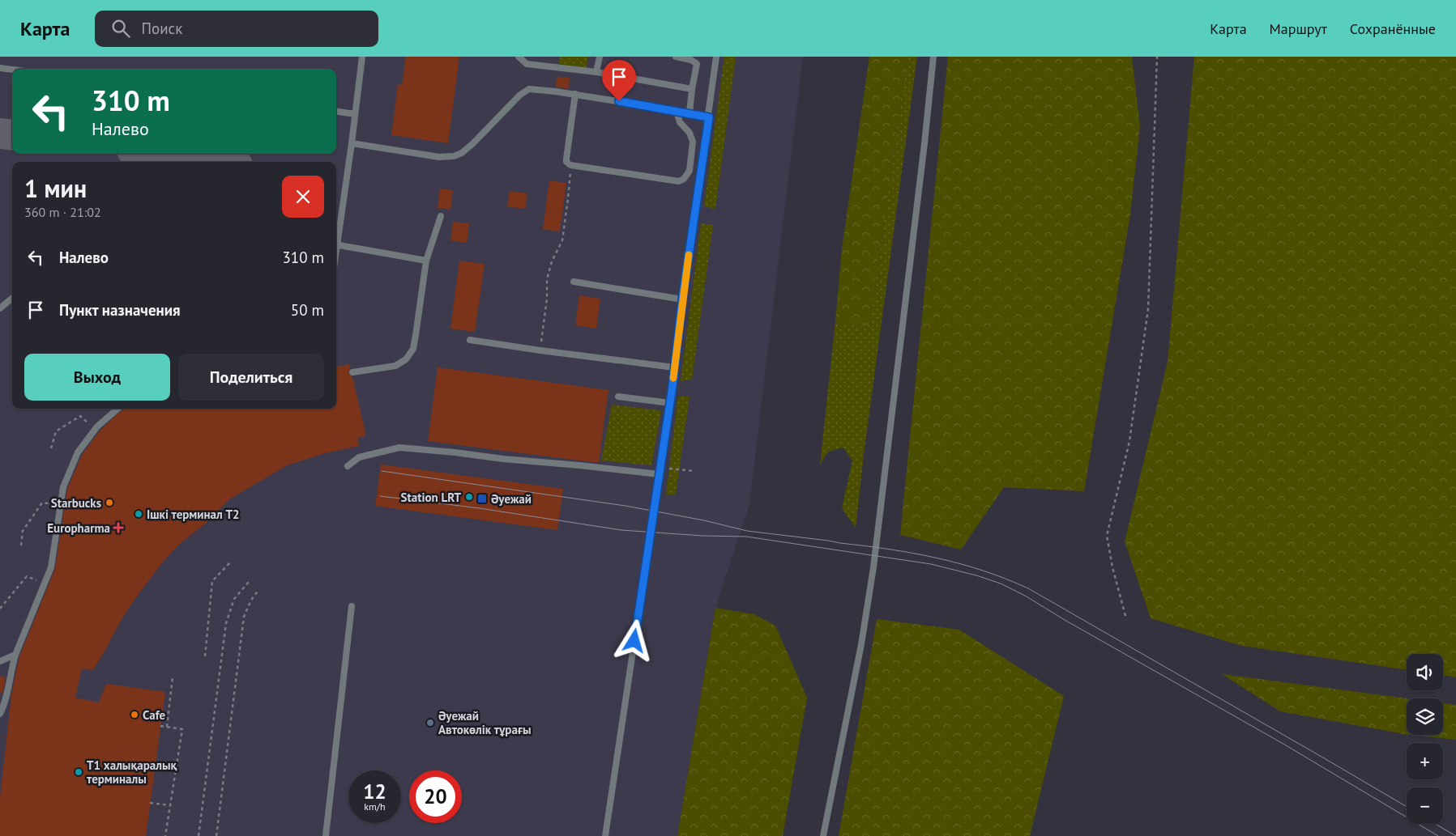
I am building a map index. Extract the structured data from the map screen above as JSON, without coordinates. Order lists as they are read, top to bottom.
{
  "places": {
    "other": [
      "Station LRT",
      "Starbucks",
      "Ішкі терминал T2",
      "Cafe",
      "Әуежай Автокөлік тұрағы",
      "T1 халықаралық терминалы"
    ],
    "transit": ["Әуежай"],
    "health": ["Europharma"]
  },
  "page": {
    "header": "Карта",
    "search": "Поиск",
    "nav": ["Карта", "Маршрут", "Сохранённые"],
    "turn": ["310 m", "Налево"],
    "heading": ["1 мин", "360 m · 21:02"],
    "list": [
      {
        "name": "Налево",
        "value": "310 m"
      },
      {
        "name": "Пункт назначения",
        "value": "50 m"
      }
    ],
    "buttons": ["Выход", "Поделиться"],
    "map_buttons": ["+", "−"],
    "speed": "12 km/h",
    "limit": "20"
  }
}
